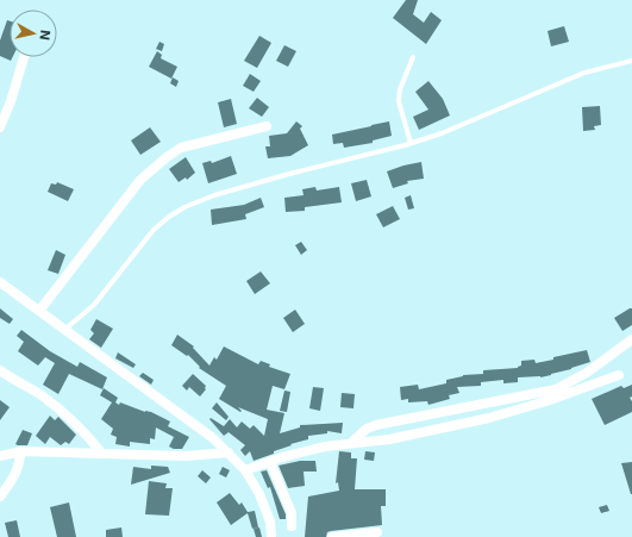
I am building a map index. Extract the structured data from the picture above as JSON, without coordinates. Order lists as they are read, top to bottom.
{
  "north": "right"
}
